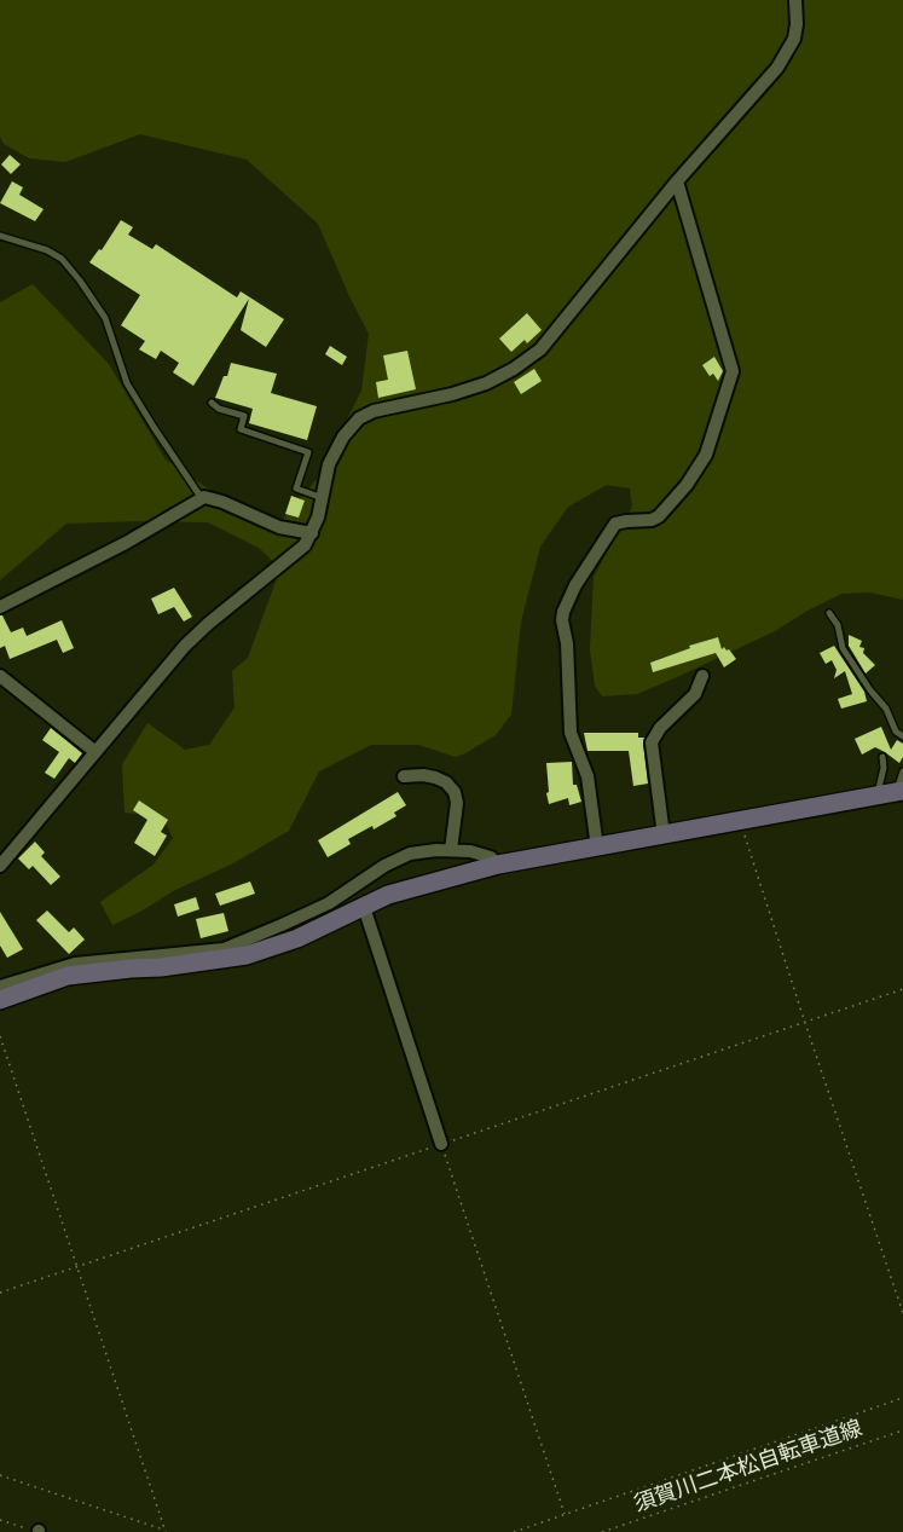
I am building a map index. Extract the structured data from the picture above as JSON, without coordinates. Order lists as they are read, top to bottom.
{
  "streets": {
    "path": ["須賀川二本松自転車道線"]
  }
}
